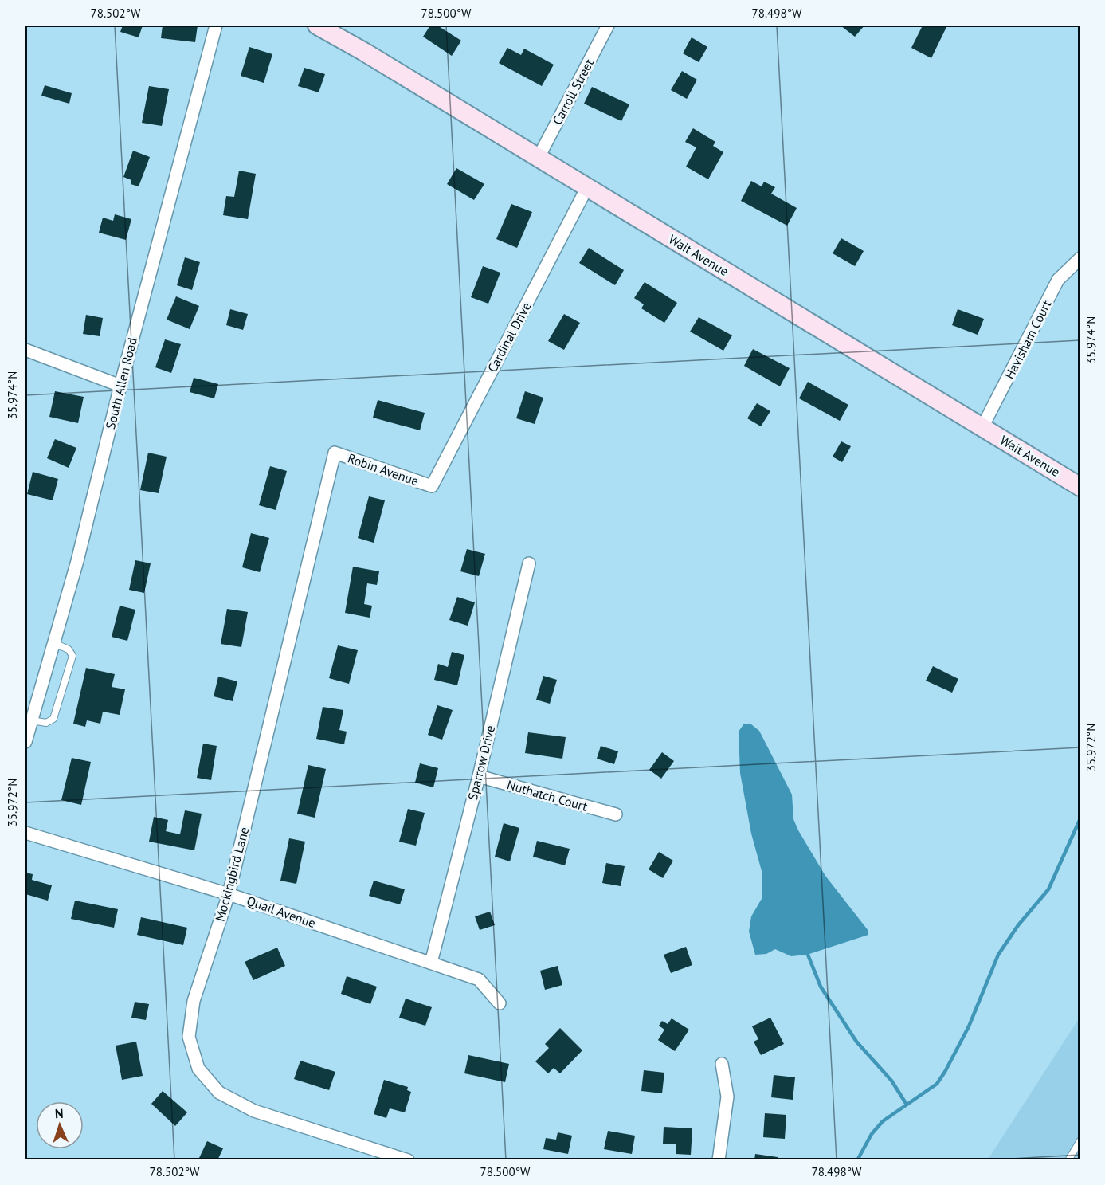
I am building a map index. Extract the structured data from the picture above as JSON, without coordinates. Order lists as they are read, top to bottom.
{
  "streets": {
    "main road": ["Wait Avenue"],
    "street": [
      "Carroll Street",
      "Cardinal Drive",
      "Havisham Court",
      "South Allen Road",
      "Robin Avenue",
      "Sparrow Drive",
      "Nuthatch Court",
      "Mockingbird Lane",
      "Quail Avenue"
    ]
  },
  "crossings": [
    ["Carroll Street", "Wait Avenue"],
    ["Wait Avenue", "Cardinal Drive"],
    ["Wait Avenue", "Havisham Court"],
    ["Cardinal Drive", "Robin Avenue"],
    ["Robin Avenue", "Mockingbird Lane"],
    ["Sparrow Drive", "Nuthatch Court"],
    ["Sparrow Drive", "Quail Avenue"],
    ["Mockingbird Lane", "Quail Avenue"]
  ],
  "north": "top",
  "coordinates": [
    "78.502°W",
    "78.500°W",
    "78.498°W",
    "35.974°N",
    "35.972°N"
  ]
}
